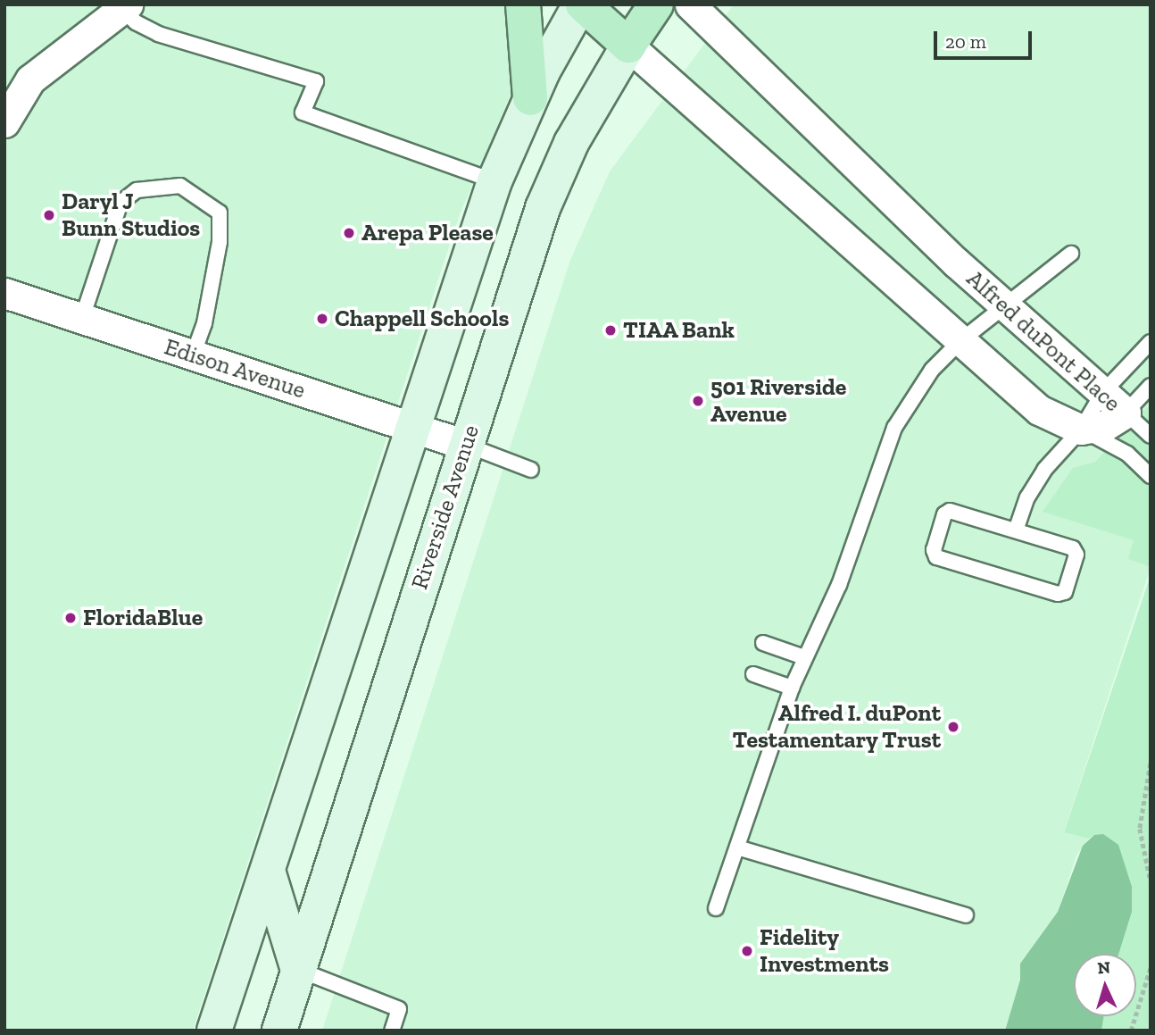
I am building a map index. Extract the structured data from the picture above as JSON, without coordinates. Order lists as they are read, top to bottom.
{
  "streets": {
    "main road": ["Riverside Avenue"],
    "street": ["Alfred duPont Place", "Edison Avenue"]
  },
  "crossings": [
    ["Alfred duPont Place", "Riverside Avenue"],
    ["Edison Avenue", "Riverside Avenue"]
  ],
  "places": [
    "Daryl J Bunn Studios",
    "Arepa Please",
    "Chappell Schools",
    "TIAA Bank",
    "501 Riverside Avenue",
    "FloridaBlue",
    "Alfred I. duPont Testamentary Trust",
    "Fidelity Investments"
  ],
  "scale_bar": "20 m",
  "north": "top"
}
